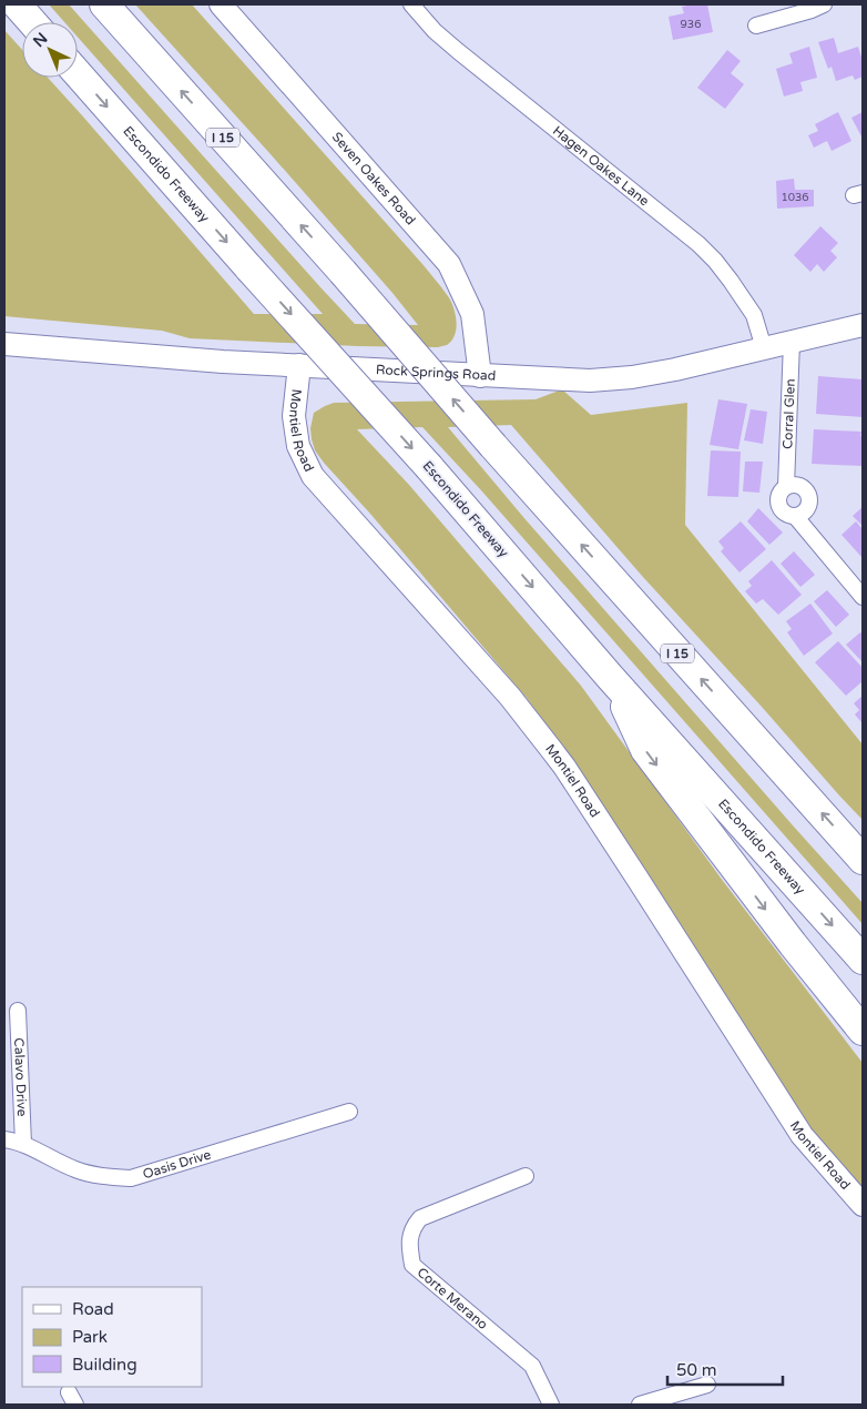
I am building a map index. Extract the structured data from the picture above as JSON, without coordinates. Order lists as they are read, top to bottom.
{
  "streets": {
    "highway": ["I 15", "Escondido Freeway"],
    "street": [
      "Hagen Oakes Lane",
      "Seven Oakes Road",
      "Rock Springs Road",
      "Corral Glen",
      "Montiel Road",
      "Calavo Drive",
      "Oasis Drive",
      "Corte Merano"
    ]
  },
  "crossings": [
    ["Hagen Oakes Lane", "Rock Springs Road"],
    ["Seven Oakes Road", "Rock Springs Road"],
    ["Rock Springs Road", "Corral Glen"],
    ["Rock Springs Road", "Montiel Road"],
    ["Calavo Drive", "Oasis Drive"]
  ],
  "house_numbers": ["936", "1036"],
  "legend": ["Road", "Park", "Building"],
  "scale_bar": "50 m",
  "north": "top left"
}
